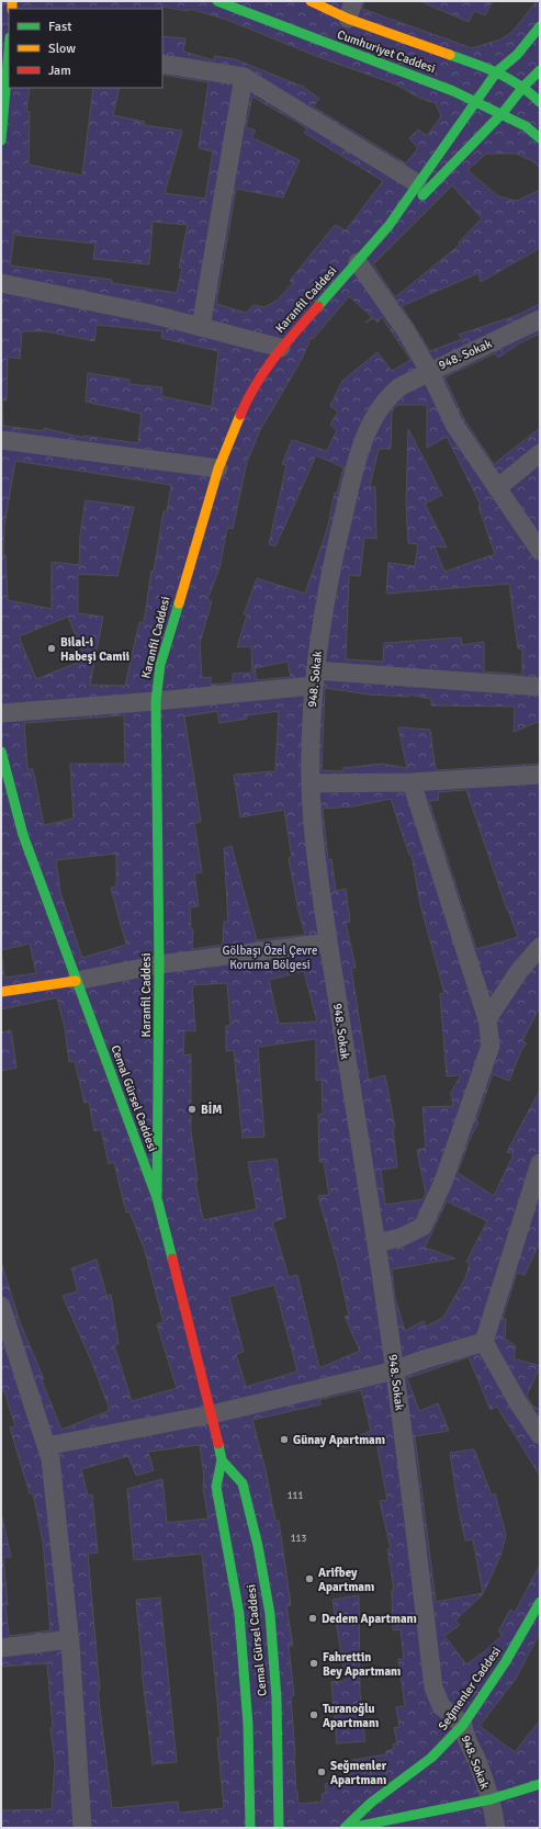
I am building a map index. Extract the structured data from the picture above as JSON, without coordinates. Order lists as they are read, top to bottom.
{
  "streets": {
    "street": [
      "Cumhuriyet Caddesi",
      "Karanfil Caddesi",
      "948. Sokak",
      "Cemal Gürsel Caddesi",
      "Seğmenler Caddesi"
    ]
  },
  "crossings": [
    ["Cumhuriyet Caddesi", "Karanfil Caddesi"],
    ["Karanfil Caddesi", "Cemal Gürsel Caddesi"],
    ["948. Sokak", "Seğmenler Caddesi"]
  ],
  "parks": ["Gölbaşı Özel Çevre Koruma Bölgesi"],
  "places": [
    "Bilal-i Habeşi Camii",
    "BİM",
    "Günay Apartmanı",
    "Arifbey Apartmanı",
    "Dedem Apartmanı",
    "Fahrettin Bey Apartmanı",
    "Turanoğlu Apartmanı",
    "Seğmenler Apartmanı"
  ],
  "house_numbers": ["111", "113"],
  "legend": ["Fast", "Slow", "Jam"]
}
